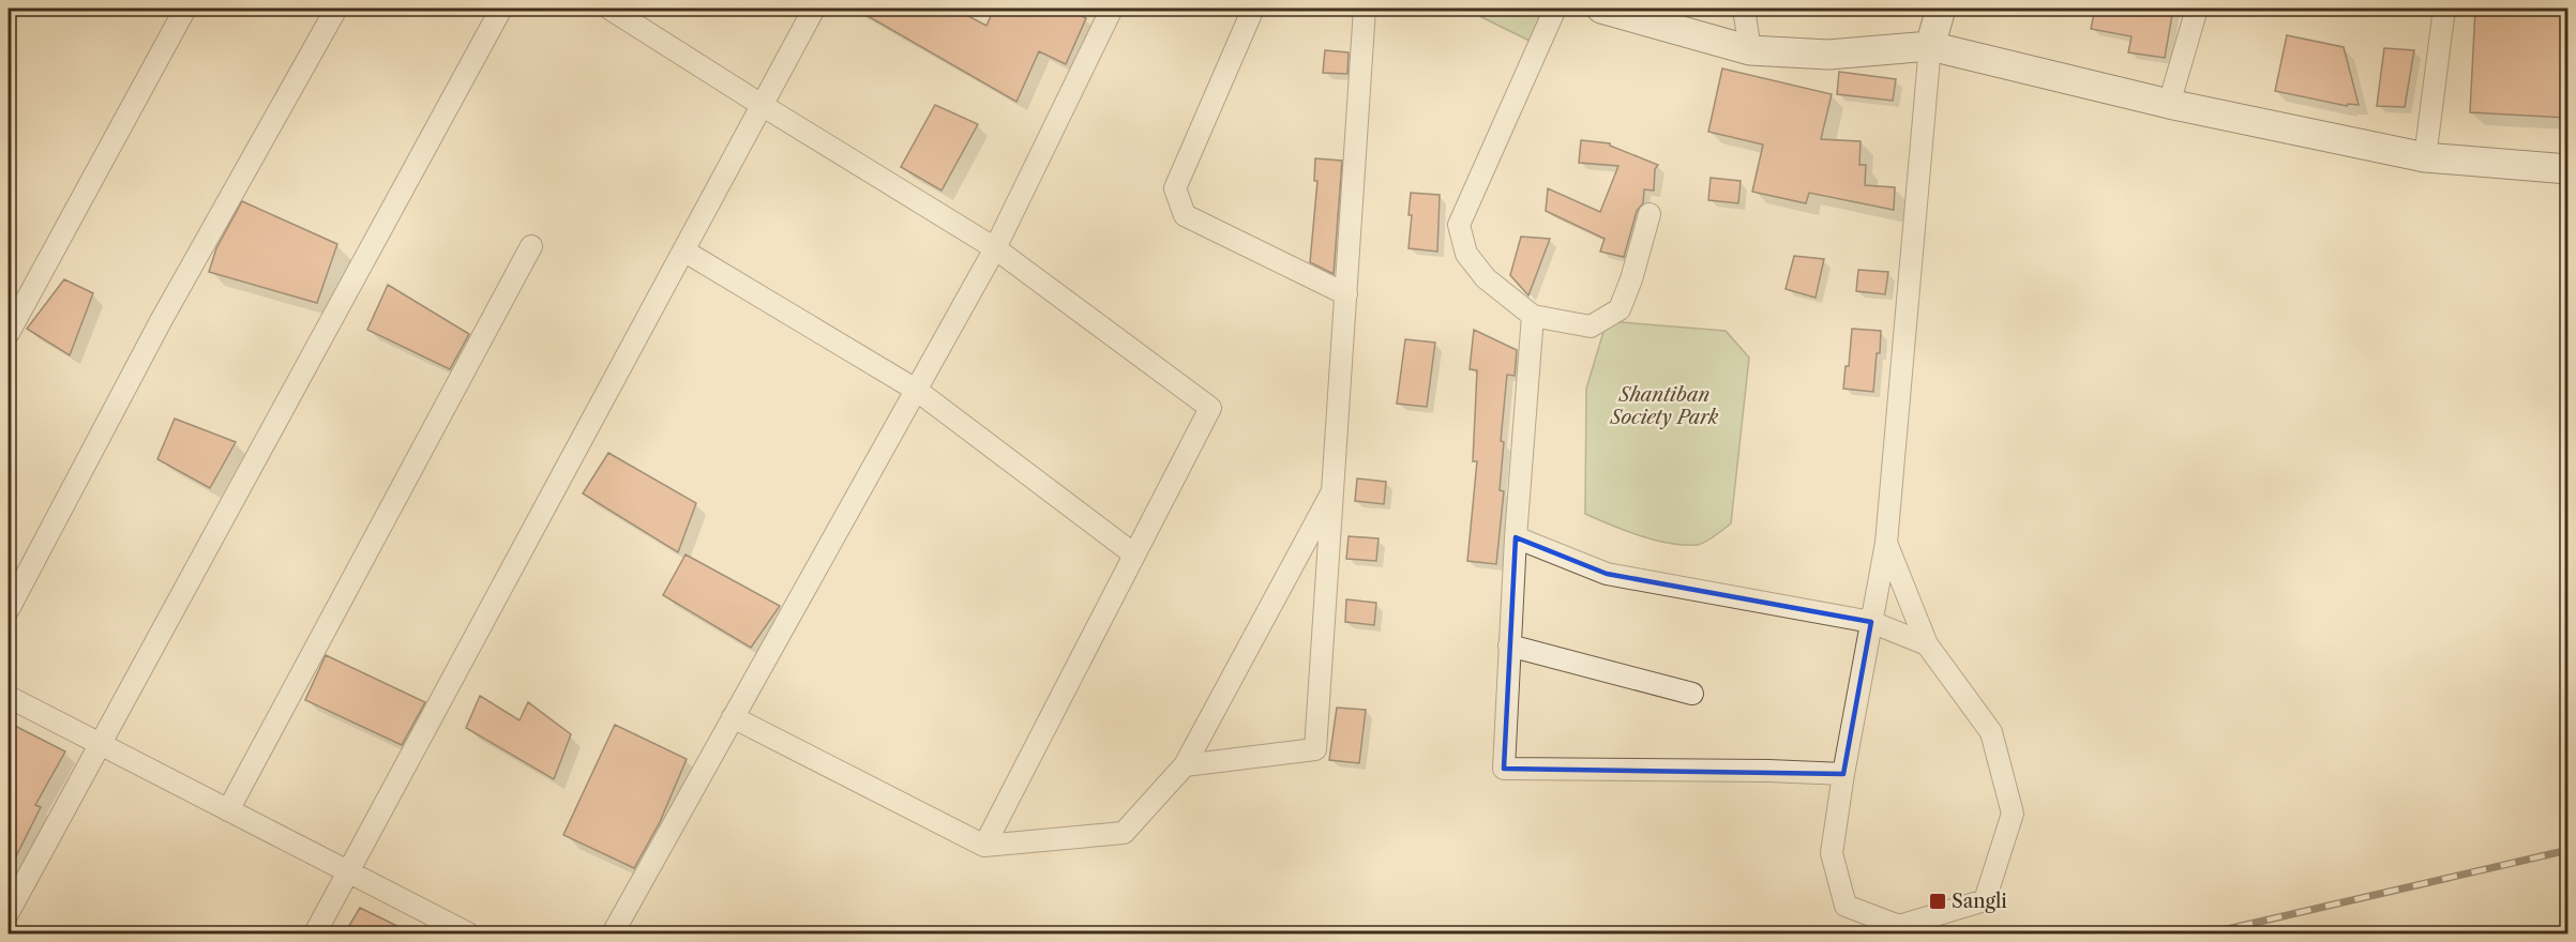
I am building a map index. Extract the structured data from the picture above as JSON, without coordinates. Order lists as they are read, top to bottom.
{
  "parks": ["Shantiban Society Park"],
  "places": {
    "transit": ["Sangli"]
  }
}
